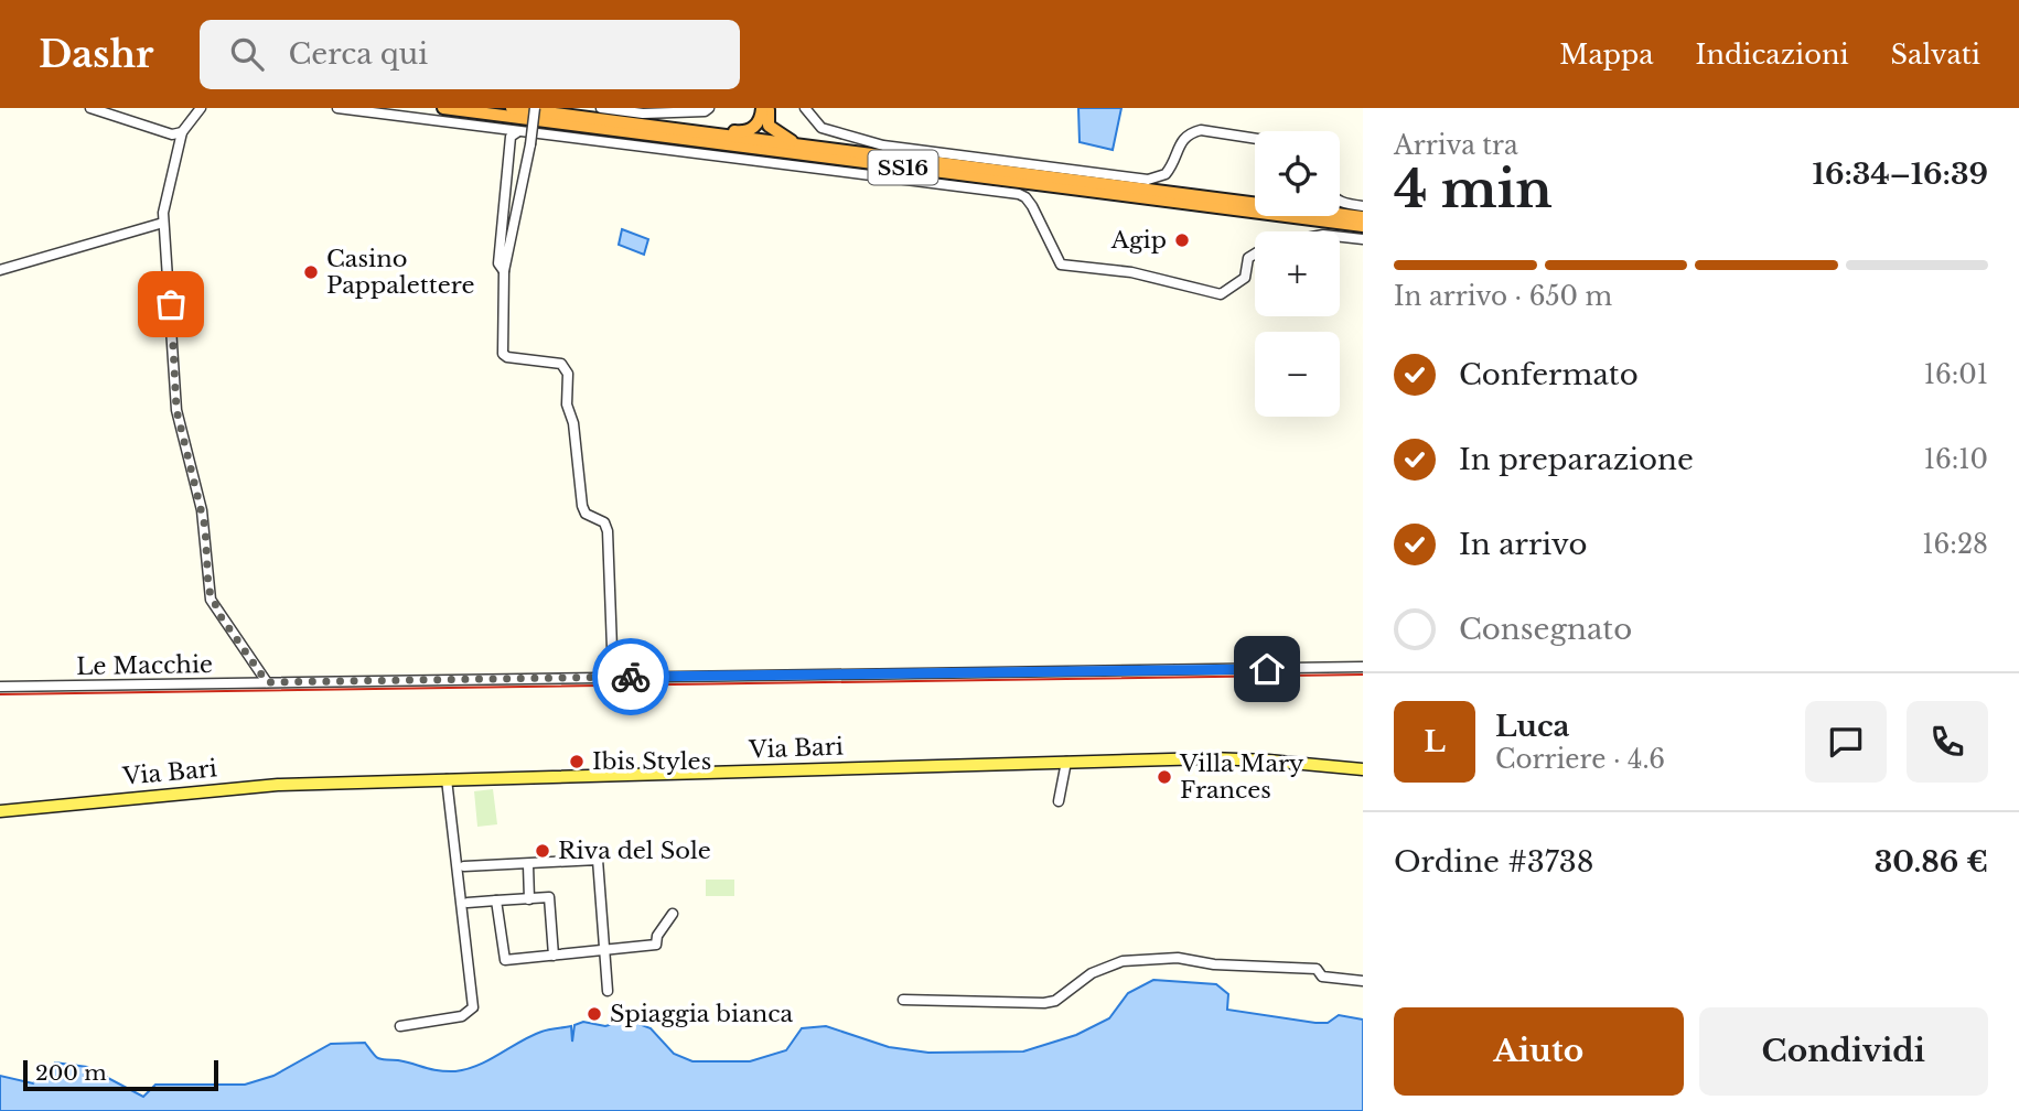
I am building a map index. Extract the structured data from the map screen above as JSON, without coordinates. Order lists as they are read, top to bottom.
{
  "streets": {
    "highway": ["SS16"],
    "main road": ["Via Bari"],
    "street": ["Le Macchie"]
  },
  "places": [
    "Agip",
    "Casino Pappalettere",
    "Ibis Styles",
    "Villa Mary Frances",
    "Riva del Sole",
    "Spiaggia bianca"
  ],
  "scale_bar": "200 m",
  "page": {
    "header": "Dashr",
    "search": "Cerca qui",
    "nav": ["Mappa", "Indicazioni", "Salvati"],
    "heading": ["4 min", "Arriva tra", "16:34–16:39"],
    "panel": [
      "Luca",
      "Corriere · 4.6",
      "Ordine #3738",
      "30.86 €"
    ],
    "map_buttons": ["+", "−"],
    "bar": "In arrivo · 650 m",
    "list": [
      ["Confermato", "16:01"],
      ["In preparazione", "16:10"],
      ["In arrivo", "16:28"],
      "Consegnato"
    ],
    "round": "L",
    "buttons": ["Aiuto", "Condividi"],
    "scale": "200 m"
  }
}
